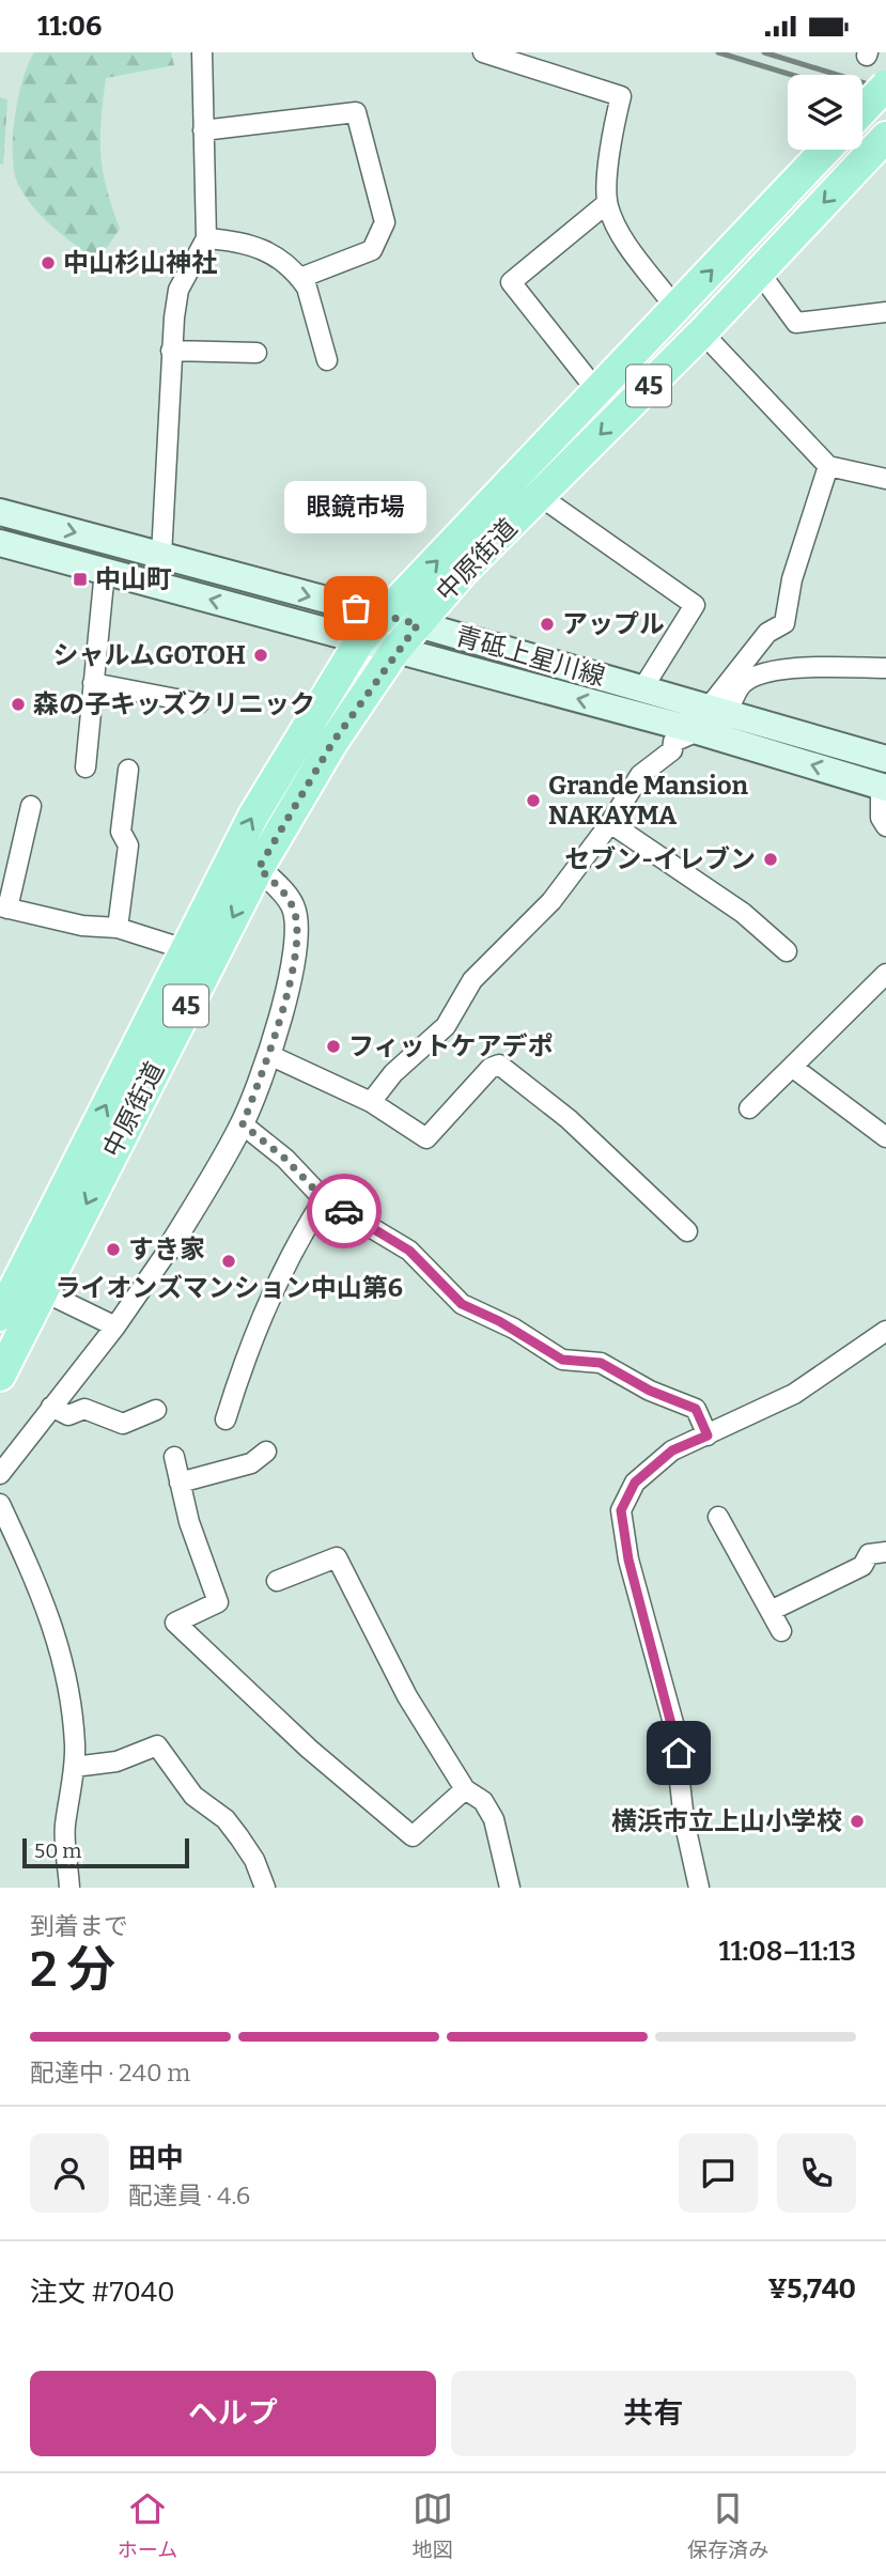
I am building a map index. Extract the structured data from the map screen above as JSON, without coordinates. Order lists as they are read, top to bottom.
{
  "streets": {
    "main road": ["45", "中原街道", "青砥上星川線"]
  },
  "crossings": [
    ["中原街道", "青砥上星川線"]
  ],
  "places": {
    "other": [
      "中山杉山神社",
      "眼鏡市場",
      "アップル",
      "シャルムGOTOH",
      "森の子キッズクリニック",
      "Grande Mansion NAKAYMA",
      "セブン-イレブン",
      "フィットケアデポ",
      "すき家",
      "ライオンズマンション中山第6",
      "横浜市立上山小学校"
    ],
    "transit": ["中山町"]
  },
  "scale_bar": "50 m",
  "page": {
    "status": "11:06",
    "bubble": "眼鏡市場",
    "scale": "50 m",
    "heading": ["2 分", "到着まで", "11:08–11:13"],
    "panel": [
      "田中",
      "配達員 · 4.6",
      "注文 #7040",
      "¥5,740"
    ],
    "bar": "配達中 · 240 m",
    "buttons": ["ヘルプ", "共有"],
    "tabs": ["ホーム", "地図", "保存済み"]
  }
}
